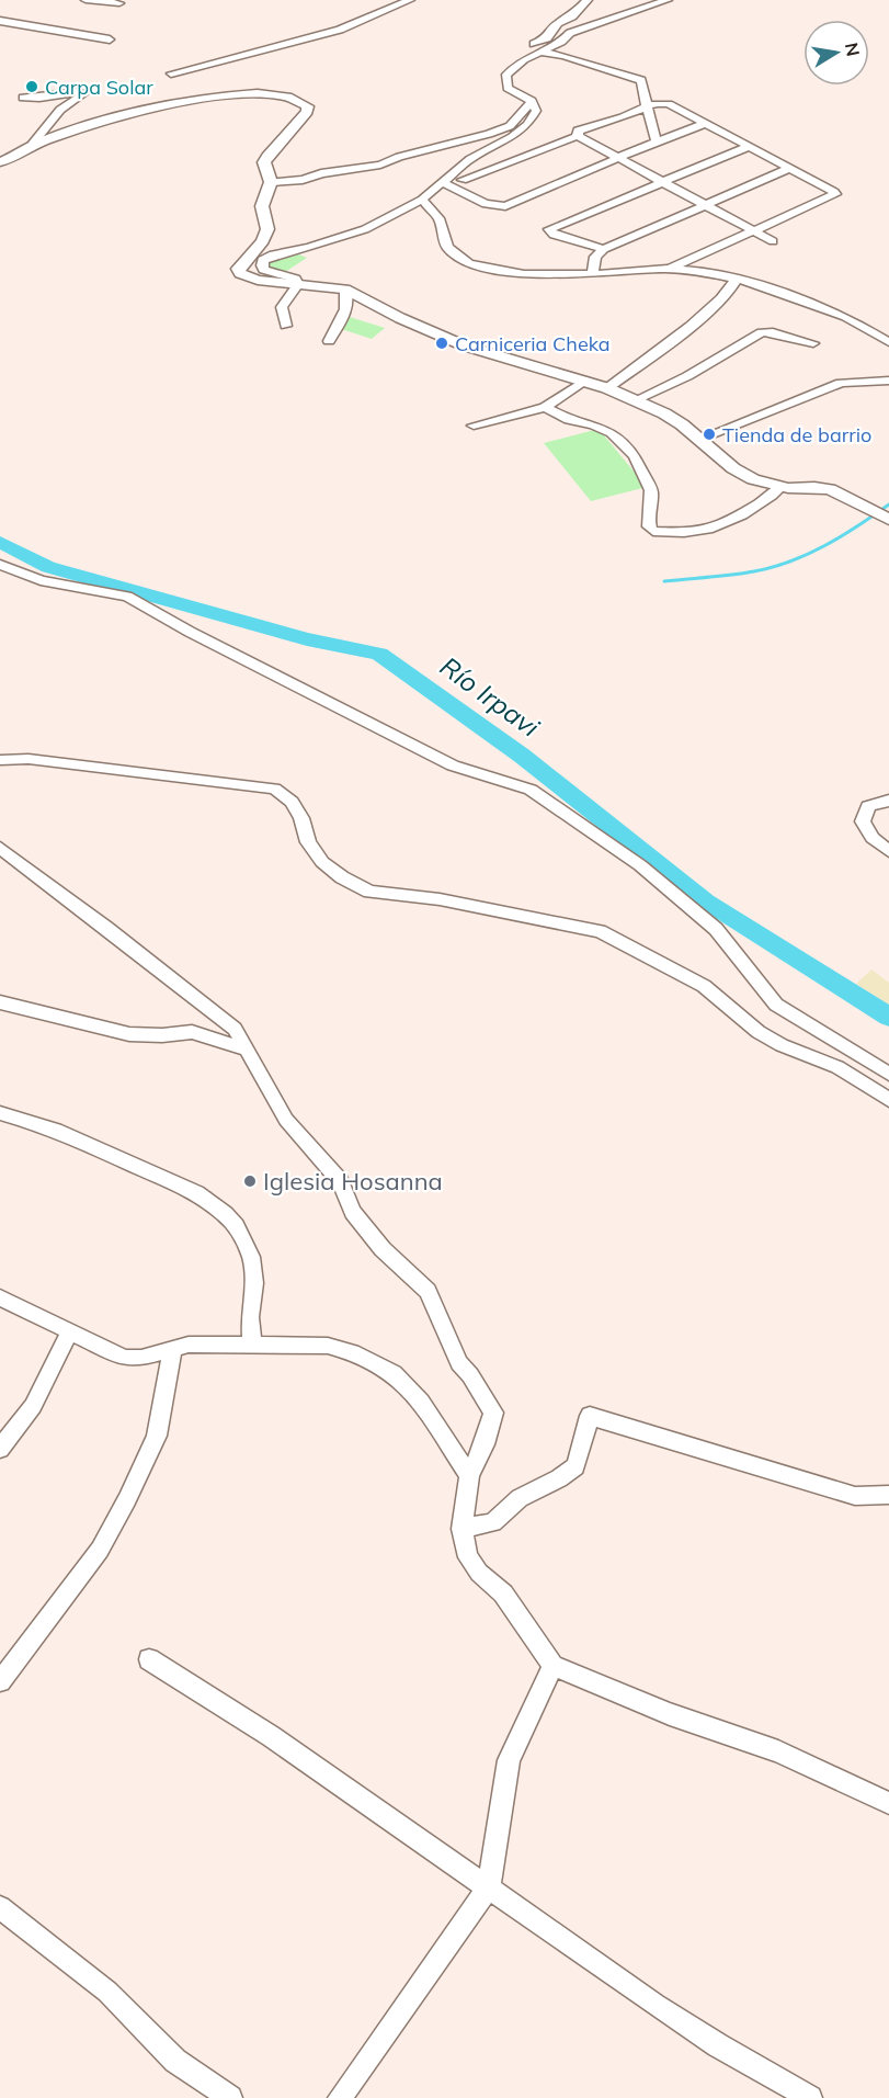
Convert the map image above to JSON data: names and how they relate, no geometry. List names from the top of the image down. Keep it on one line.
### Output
{"water":["Río Irpavi"],"places":["Carpa Solar","Carniceria Cheka","Tienda de barrio","Iglesia Hosanna"],"north":"right"}
